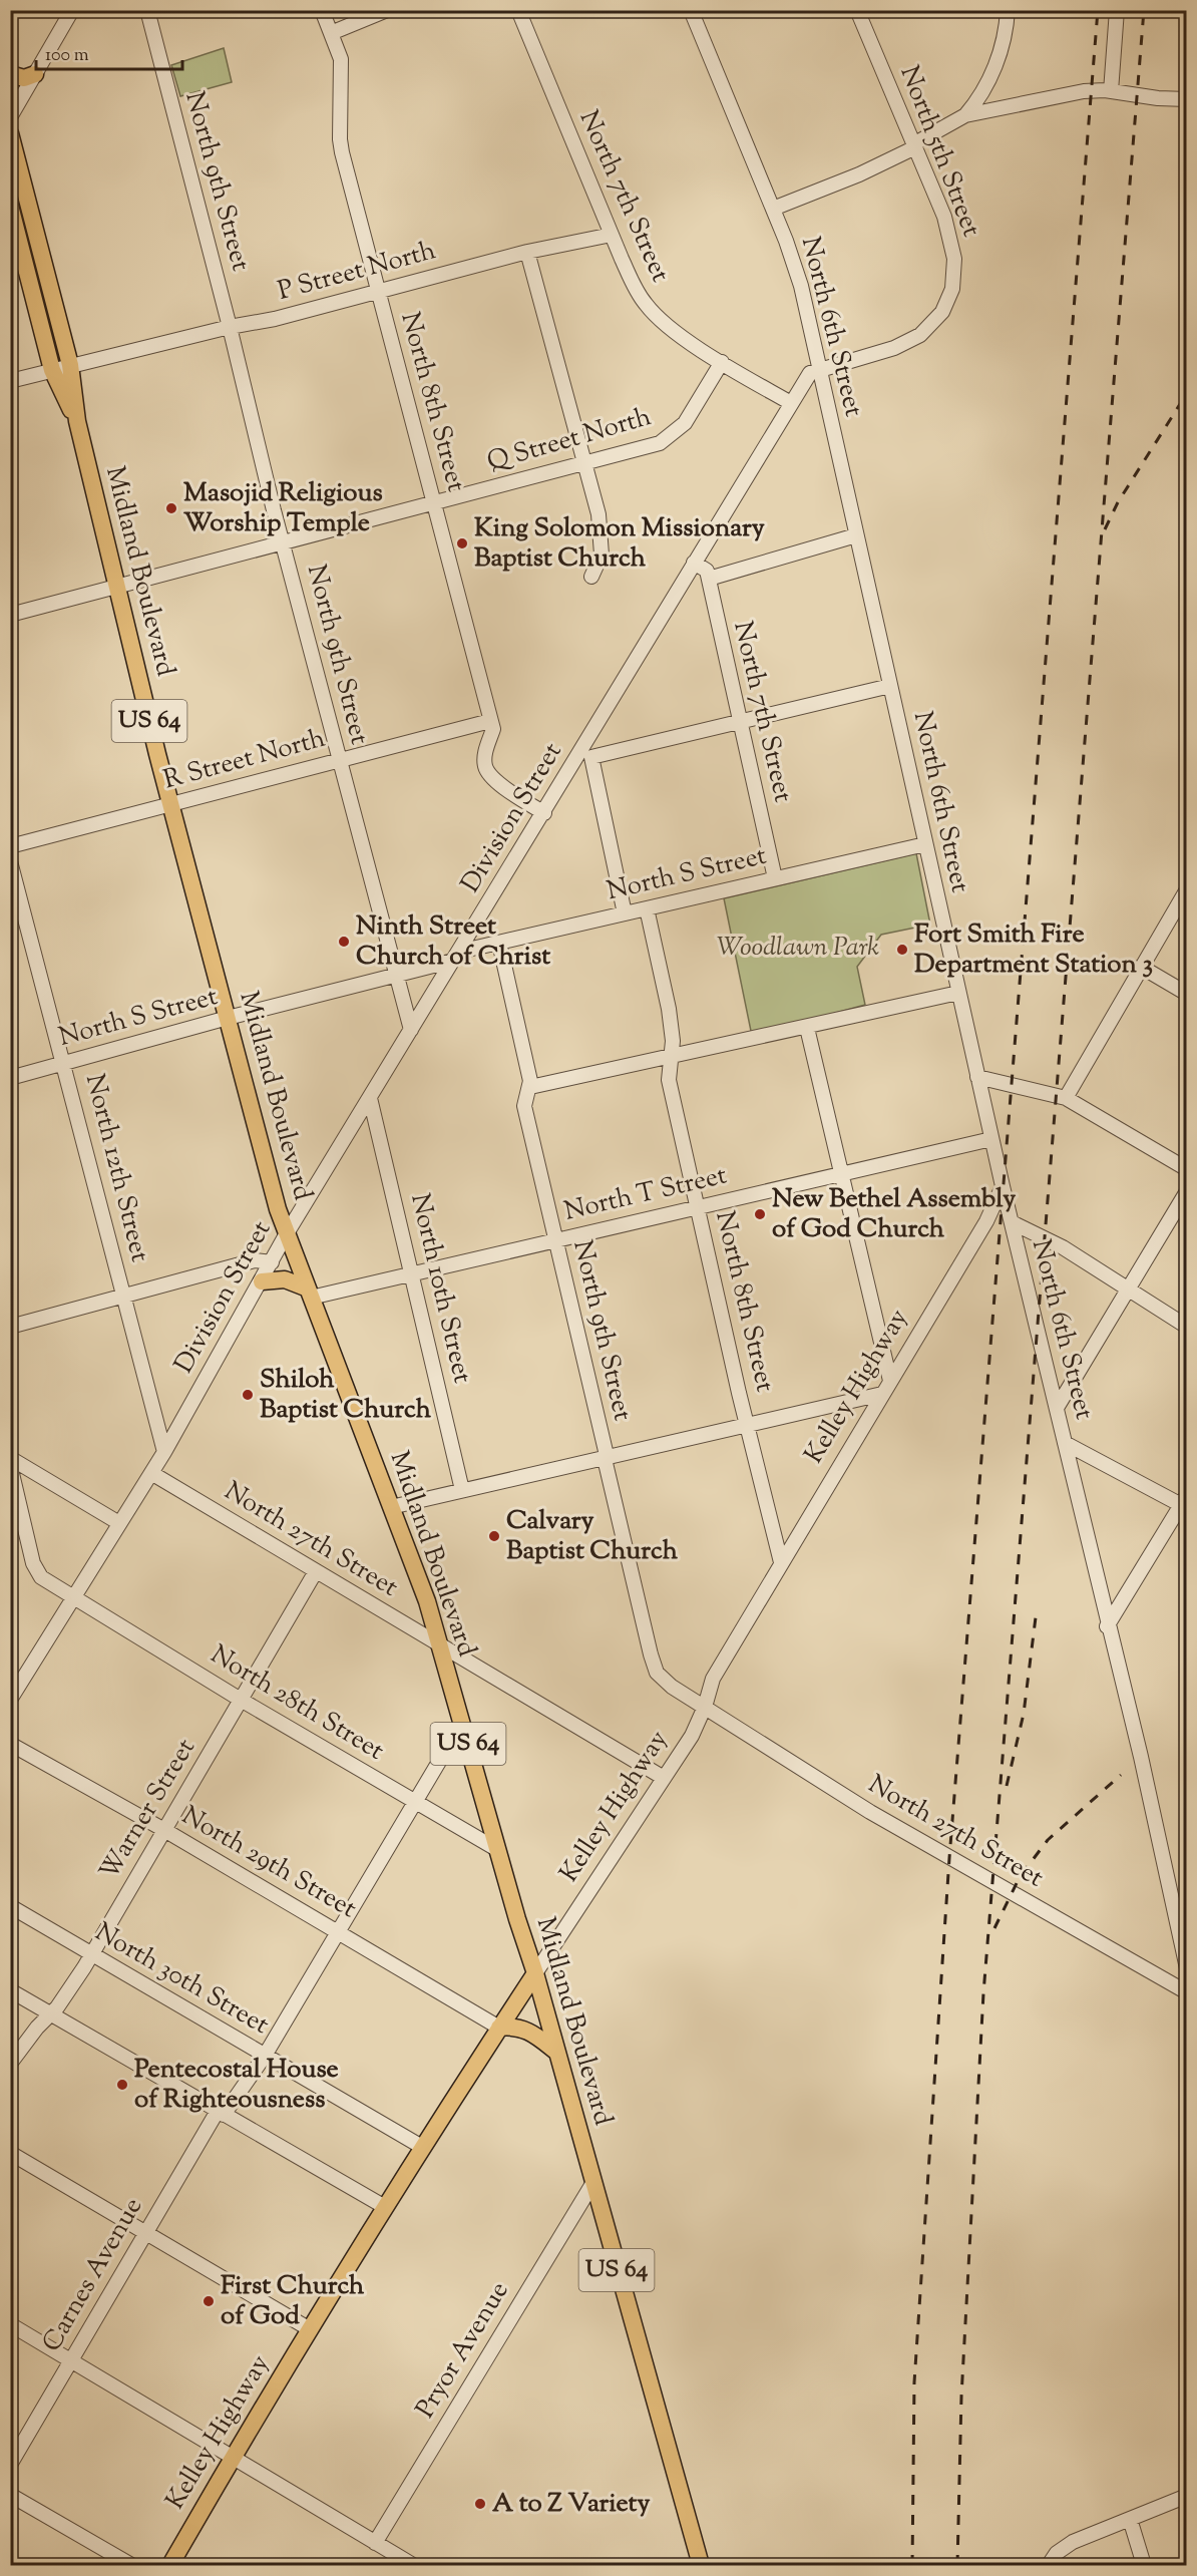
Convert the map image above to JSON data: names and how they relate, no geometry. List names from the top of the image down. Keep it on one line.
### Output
{"streets":{"main road":["Midland Boulevard","US 64","Kelley Highway"],"street":["North 5th Street","North 9th Street","North 7th Street","P Street North","North 6th Street","North 8th Street","Q Street North","R Street North","Division Street","North S Street","North 12th Street","North T Street","North 10th Street","North 27th Street","North 28th Street","Warner Street","North 29th Street","North 30th Street","Carnes Avenue","Pryor Avenue"]},"crossings":[["North 5th Street","North 6th Street"],["North 5th Street","Division Street"],["North 9th Street","P Street North"],["North 9th Street","Q Street North"],["North 9th Street","R Street North"],["North 9th Street","Division Street"],["North 9th Street","North S Street"],["North 9th Street","North T Street"],["North 9th Street","Kelley Highway"],["North 9th Street","North 27th Street"],["North 7th Street","P Street North"],["North 7th Street","Q Street North"],["North 7th Street","Division Street"],["North 7th Street","North S Street"],["P Street North","North 8th Street"],["P Street North","Midland Boulevard"],["North 6th Street","Division Street"],["North 6th Street","North S Street"],["North 6th Street","North T Street"],["North 6th Street","Kelley Highway"],["North 8th Street","Q Street North"],["North 8th Street","R Street North"],["North 8th Street","Division Street"],["North 8th Street","North S Street"],["North 8th Street","North T Street"],["North 8th Street","Kelley Highway"],["Q Street North","Midland Boulevard"],["Midland Boulevard","R Street North"],["Midland Boulevard","Division Street"],["Midland Boulevard","North S Street"],["Midland Boulevard","North T Street"],["Midland Boulevard","Kelley Highway"],["Midland Boulevard","North 27th Street"],["Midland Boulevard","North 28th Street"],["Midland Boulevard","Carnes Avenue"],["Midland Boulevard","Pryor Avenue"],["Division Street","North S Street"],["Division Street","North 12th Street"],["Division Street","North 10th Street"],["Division Street","North 27th Street"],["Division Street","North 28th Street"],["North S Street","North 12th Street"],["North T Street","North 10th Street"],["Kelley Highway","North 27th Street"],["Kelley Highway","North 29th Street"],["Kelley Highway","North 30th Street"],["North 27th Street","Warner Street"],["North 28th Street","Warner Street"],["North 28th Street","Carnes Avenue"],["Warner Street","North 29th Street"],["Warner Street","North 30th Street"],["North 29th Street","Carnes Avenue"],["North 30th Street","Carnes Avenue"]],"parks":["Woodlawn Park"],"places":["Masojid Religious Worship Temple","King Solomon Missionary Baptist Church","Ninth Street Church of Christ","Fort Smith Fire Department Station 3","New Bethel Assembly of God Church","Shiloh Baptist Church","Calvary Baptist Church","Pentecostal House of Righteousness","First Church of God","A to Z Variety"],"scale_bar":"100 m"}
